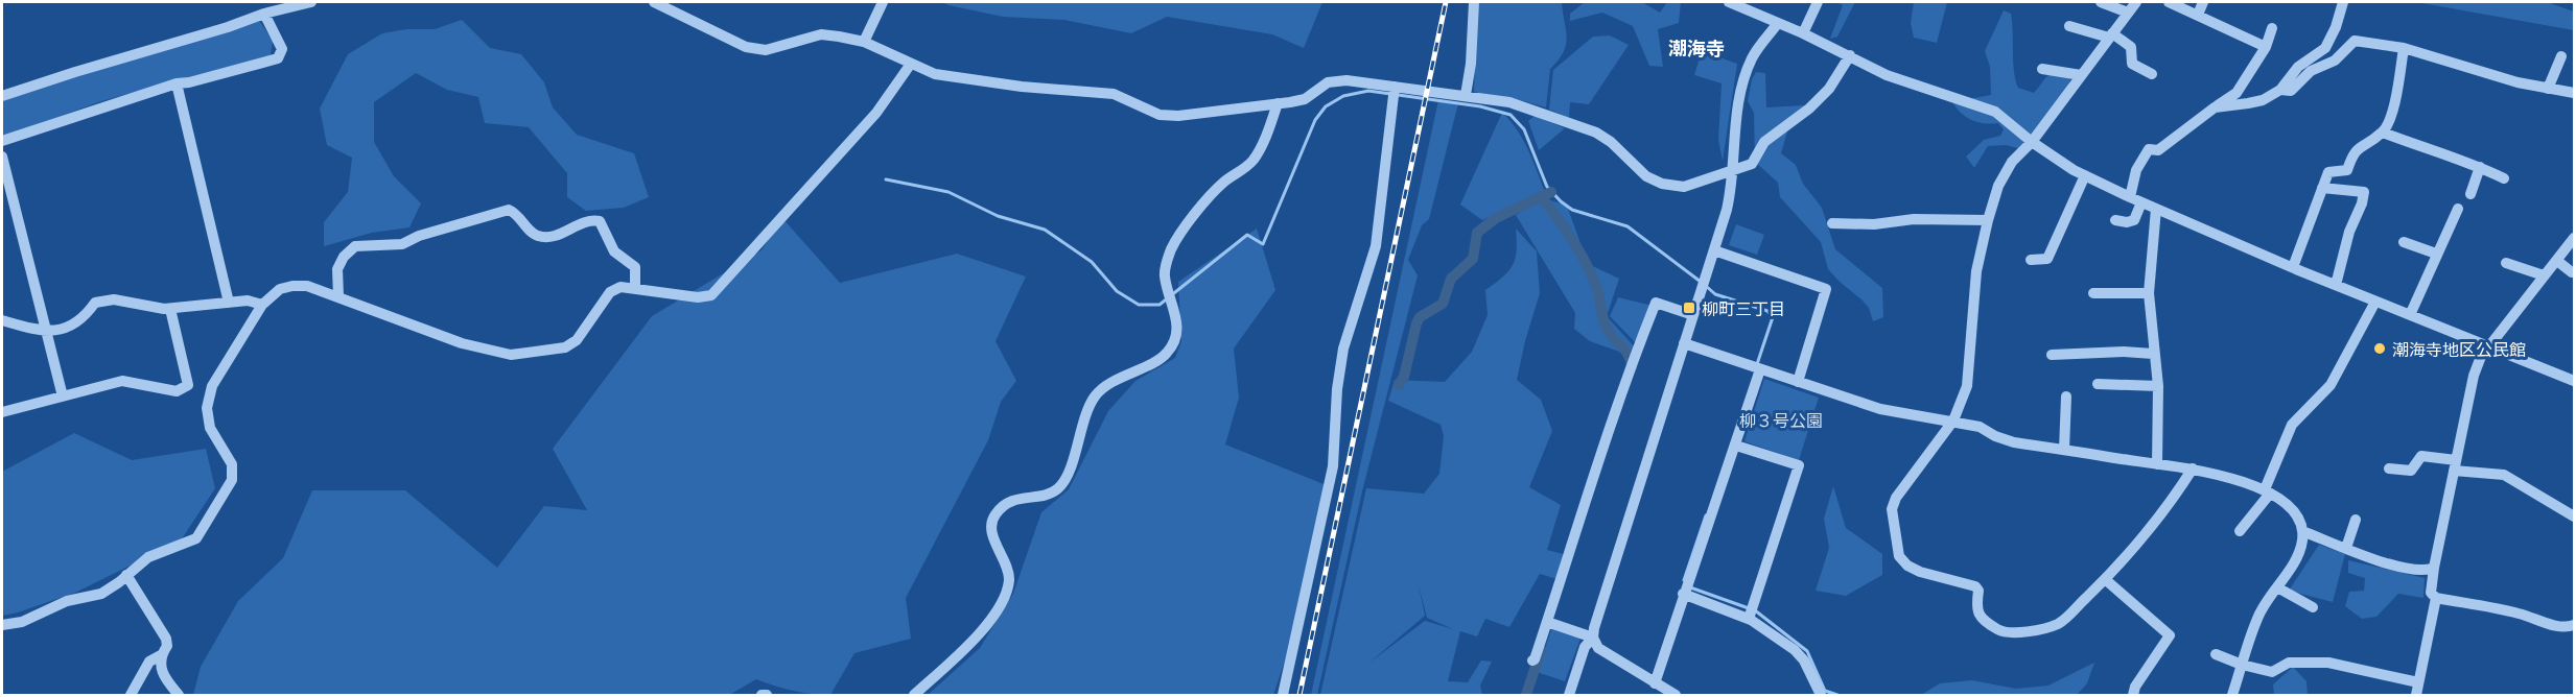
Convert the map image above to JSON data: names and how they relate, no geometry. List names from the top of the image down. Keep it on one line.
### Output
{"districts":["潮海寺"],"parks":["柳３号公園"],"places":{"transit":["柳町三丁目"],"other":["潮海寺地区公民館"]}}
